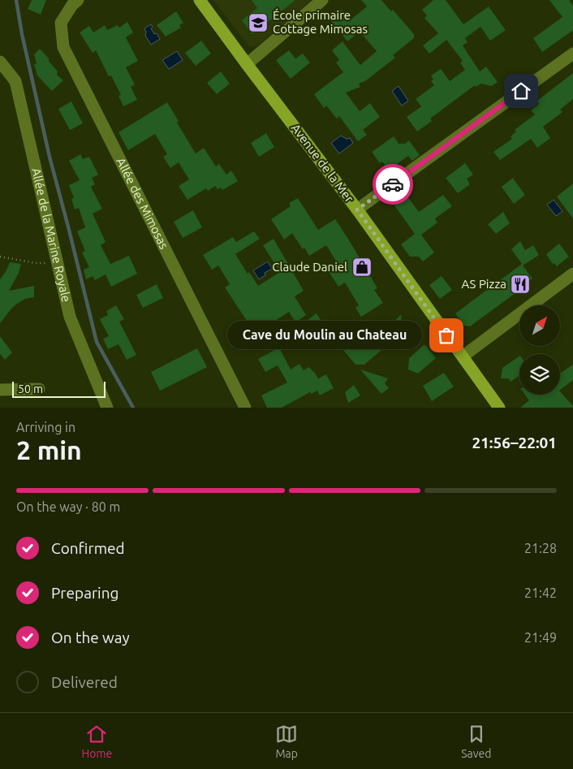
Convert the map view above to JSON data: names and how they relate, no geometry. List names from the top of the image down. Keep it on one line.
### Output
{"streets":{"main road":["Avenue de la Mer"],"street":["Allée des Mimosas","Allée de la Marine Royale"]},"places":{"school or university":["École primaire Cottage Mimosas"],"shop":["Claude Daniel"],"restaurant":["AS Pizza"],"other":["Cave du Moulin au Chateau"]},"scale_bar":"50 m","north":"top right","page":{"bubble":"Cave du Moulin au Chateau","scale":"50 m","heading":["2 min","Arriving in","21:56–22:01"],"bar":"On the way · 80 m","list":[["Confirmed","21:28"],["Preparing","21:42"],["On the way","21:49"],"Delivered"],"tabs":["Home","Map","Saved"]}}
